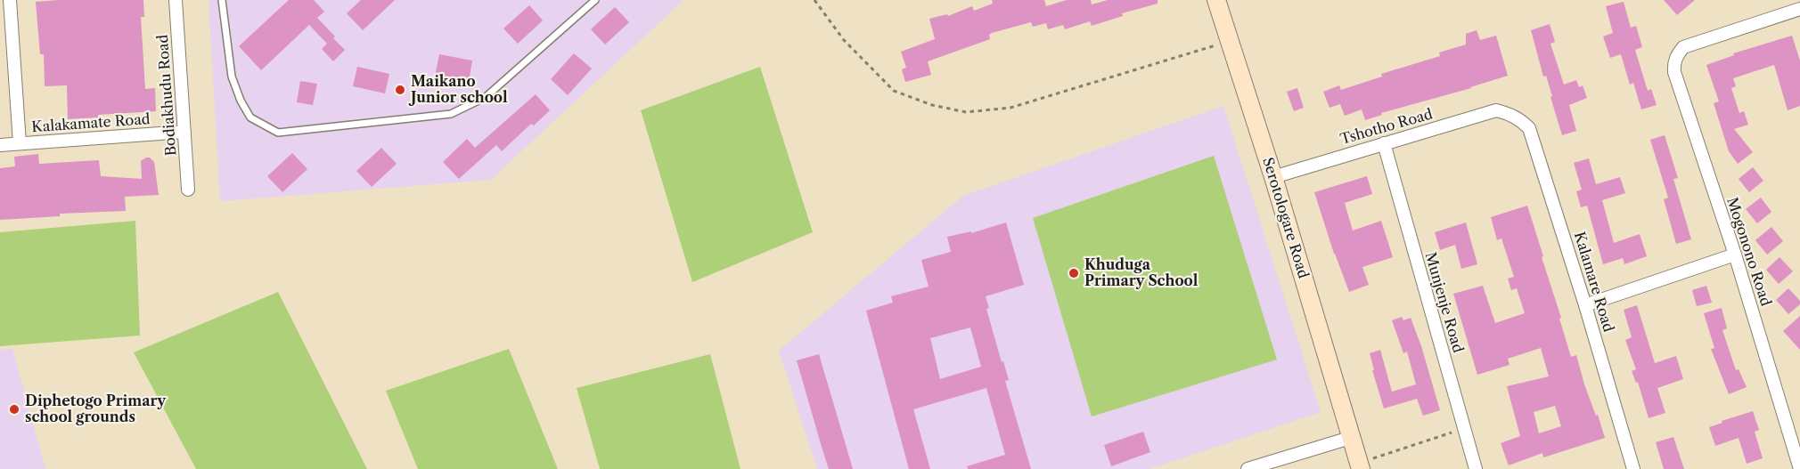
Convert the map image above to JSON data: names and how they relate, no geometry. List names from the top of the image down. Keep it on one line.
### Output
{"streets":{"street":["Bodiakhudu Road","Kalakamate Road","Tshotho Road","Serotologare Road","Mogonono Road","Kalamare Road","Munjenje Road"]},"crossings":[["Bodiakhudu Road","Kalakamate Road"],["Tshotho Road","Serotologare Road"],["Tshotho Road","Kalamare Road"],["Tshotho Road","Munjenje Road"]],"places":["Maikano Junior school","Khuduga Primary School","Diphetogo Primary school grounds"]}
